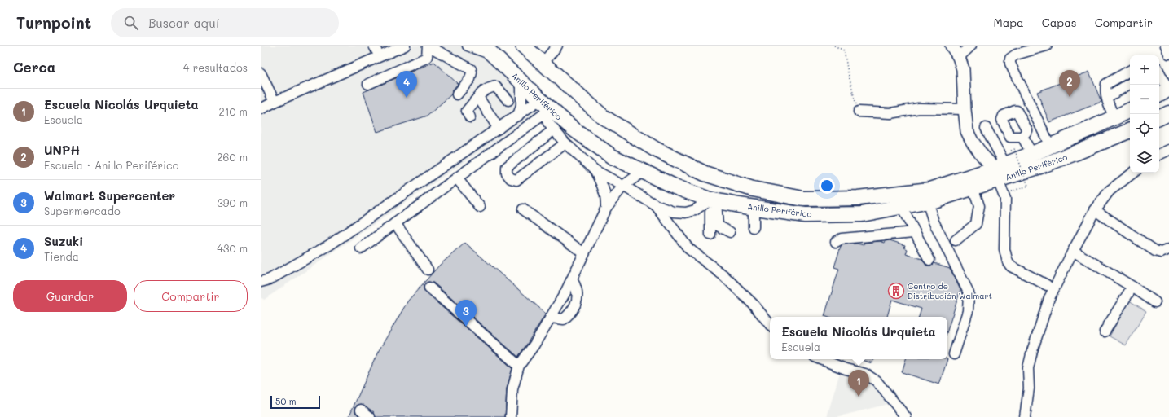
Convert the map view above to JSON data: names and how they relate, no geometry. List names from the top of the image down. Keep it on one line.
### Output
{"streets":{"highway":["Anillo Periférico"]},"places":{"building":["Centro de Distribución Walmart"]},"scale_bar":"50 m","page":{"header":"Turnpoint","search":"Buscar aquí","nav":["Mapa","Capas","Compartir"],"heading":["Cerca","4 resultados"],"map_buttons":["+","−"],"pins":["2","4","3","1"],"list":[{"mark":"1","name":"Escuela Nicolás Urquieta","note":"Escuela","value":"210 m"},{"mark":"2","name":"UNPH","note":"Escuela · Anillo Periférico","value":"260 m"},{"mark":"3","name":"Walmart Supercenter","note":"Supermercado","value":"390 m"},{"mark":"4","name":"Suzuki","note":"Tienda","value":"430 m"}],"buttons":["Guardar","Compartir"],"popup":["Escuela Nicolás Urquieta","Escuela"],"scale":"50 m"}}
